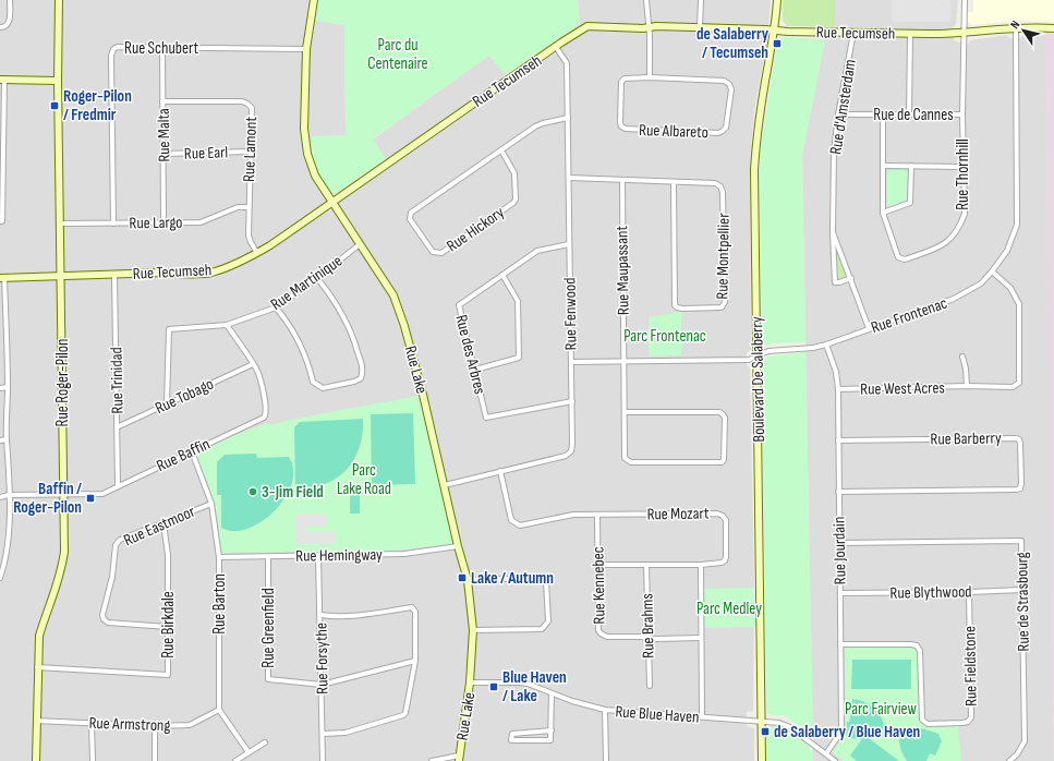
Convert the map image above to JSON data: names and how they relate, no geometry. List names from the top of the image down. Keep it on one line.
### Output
{"streets":{"street":["Rue Tecumseh","Rue Schubert","Rue d'Amsterdam","Rue de Cannes","Rue Albareto","Rue Malta","Rue Lamont","Rue Earl","Rue Thornhill","Rue Largo","Rue Hickory","Rue Montpellier","Rue Maupassant","Rue Martinique","Rue Fenwood","Rue Frontenac","Rue des Arbres","Rue Lake","Boulevard De Salaberry","Rue Trinidad","Rue Roger-Pilon","Rue West Acres","Rue Tobago","Rue Barberry","Rue Baffin","Rue Mozart","Rue Eastmoor","Rue Jourdain","Rue Hemingway","Rue Kennebec","Rue Blythwood","Rue de Strasbourg","Rue Barton","Rue Birkdale","Rue Brahms","Rue Greenfield","Rue Forsythe","Rue Fieldstone","Rue Blue Haven","Rue Armstrong"]},"crossings":[["Rue Tecumseh","Rue d'Amsterdam"],["Rue Tecumseh","Rue Lamont"],["Rue Tecumseh","Rue Thornhill"],["Rue Tecumseh","Rue Fenwood"],["Rue Tecumseh","Rue Frontenac"],["Rue Tecumseh","Rue Lake"],["Rue Tecumseh","Boulevard De Salaberry"],["Rue Tecumseh","Rue Trinidad"],["Rue Tecumseh","Rue Roger-Pilon"],["Rue Schubert","Rue Malta"],["Rue Schubert","Rue Largo"],["Rue Schubert","Rue Lake"],["Rue d'Amsterdam","Rue de Cannes"],["Rue d'Amsterdam","Rue Frontenac"],["Rue de Cannes","Rue Thornhill"],["Rue Malta","Rue Lamont"],["Rue Malta","Rue Earl"],["Rue Malta","Rue Largo"],["Rue Lamont","Rue Earl"],["Rue Lamont","Rue Largo"],["Rue Largo","Rue Roger-Pilon"],["Rue Hickory","Rue Fenwood"],["Rue Montpellier","Rue Maupassant"],["Rue Montpellier","Rue Fenwood"],["Rue Maupassant","Rue Frontenac"],["Rue Martinique","Rue Lake"],["Rue Martinique","Rue Tobago"],["Rue Martinique","Rue Baffin"],["Rue Fenwood","Rue Frontenac"],["Rue Fenwood","Rue des Arbres"],["Rue Fenwood","Rue Lake"],["Rue Fenwood","Rue Mozart"],["Rue Frontenac","Boulevard De Salaberry"],["Rue Frontenac","Rue West Acres"],["Rue Frontenac","Rue Jourdain"],["Rue Lake","Rue Hemingway"],["Rue Lake","Rue Blue Haven"],["Boulevard De Salaberry","Rue Blue Haven"],["Rue Trinidad","Rue Tobago"],["Rue Trinidad","Rue Baffin"],["Rue Roger-Pilon","Rue Baffin"],["Rue Roger-Pilon","Rue Birkdale"],["Rue Roger-Pilon","Rue Armstrong"],["Rue West Acres","Rue Jourdain"],["Rue Tobago","Rue Baffin"],["Rue Barberry","Rue Jourdain"],["Rue Baffin","Rue Barton"],["Rue Mozart","Rue Kennebec"],["Rue Mozart","Rue Brahms"],["Rue Eastmoor","Rue Barton"],["Rue Eastmoor","Rue Birkdale"],["Rue Jourdain","Rue Blythwood"],["Rue Jourdain","Rue de Strasbourg"],["Rue Jourdain","Rue Fieldstone"],["Rue Jourdain","Rue Blue Haven"],["Rue Hemingway","Rue Barton"],["Rue Hemingway","Rue Greenfield"],["Rue Hemingway","Rue Forsythe"],["Rue Kennebec","Rue Brahms"],["Rue Blythwood","Rue de Strasbourg"],["Rue Blythwood","Rue Fieldstone"],["Rue Barton","Rue Armstrong"],["Rue Greenfield","Rue Forsythe"]],"parks":["Parc du Centenaire","Parc Frontenac","Parc Lake Road","Parc Medley","Parc Fairview"],"places":{"transit":["de Salaberry / Tecumseh","Roger-Pilon / Fredmir","Baffin / Roger-Pilon","Lake / Autumn","Blue Haven / Lake","de Salaberry / Blue Haven"],"other":["3-Jim Field"]},"north":"top left"}
